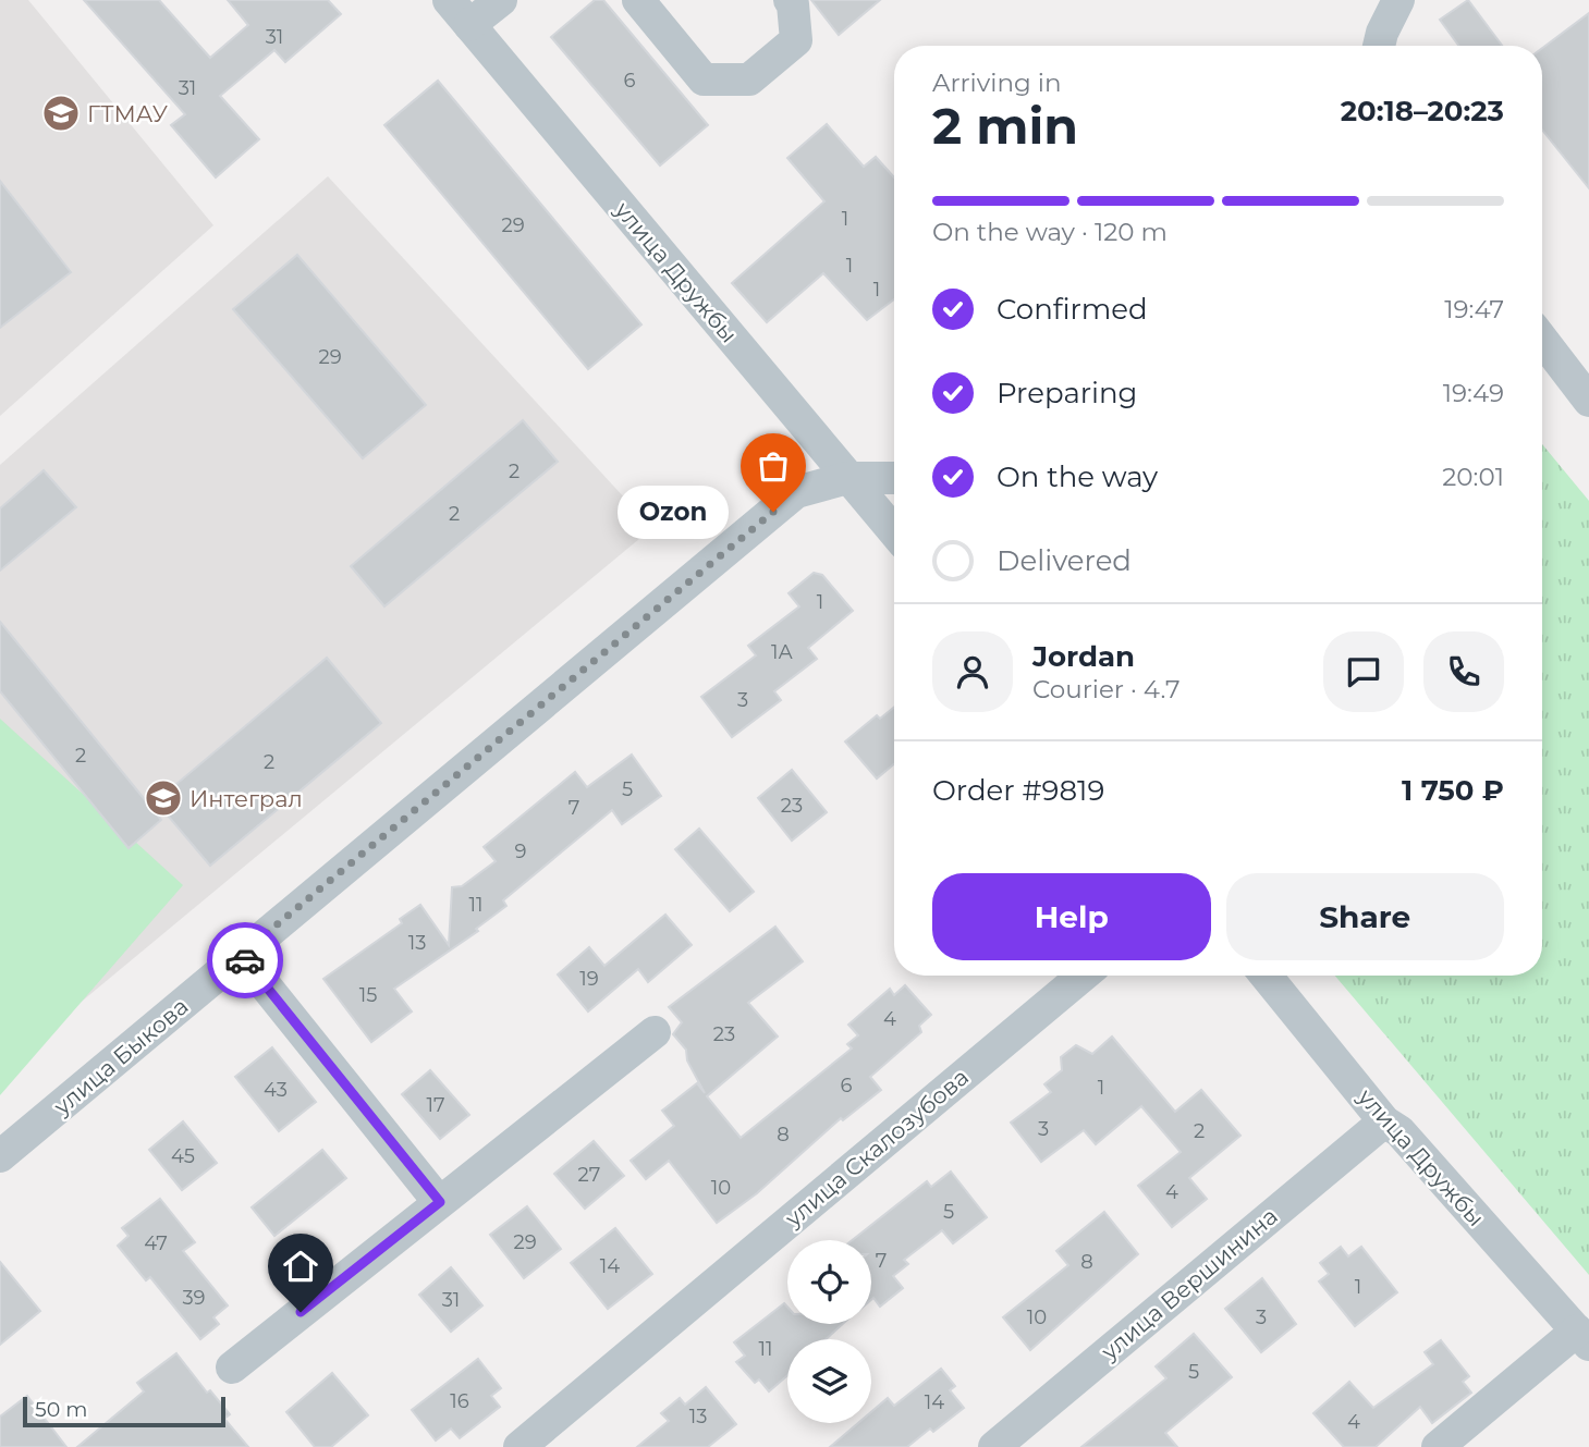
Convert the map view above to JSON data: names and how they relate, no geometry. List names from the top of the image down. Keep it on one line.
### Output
{"streets":{"street":["улица Дружбы","улица Быкова","улица Скалозубова","улица Вершинина"]},"crossings":[["улица Дружбы","улица Быкова"],["улица Дружбы","улица Вершинина"]],"places":{"school or university":["ГТМАУ","Интеграл"],"other":["Ozon"]},"house_numbers":["31","6","31","1","29","1","1","29","2","2","1","1А","3","2","2","5","23","7","9","11","13","19","15","4","23","6","1","43","17","3","2","8","45","27","10","4","5","29","47","7","8","14","1","39","31","10","3","11","5","16","14","13","4"],"scale_bar":"50 m","page":{"heading":["2 min","Arriving in","20:18–20:23"],"panel":["Jordan","Courier · 4.7","Order #9819","1 750 ₽"],"bar":"On the way · 120 m","list":[["Confirmed","19:47"],["Preparing","19:49"],["On the way","20:01"],"Delivered"],"bubble":"Ozon","buttons":["Help","Share"],"scale":"50 m"}}
